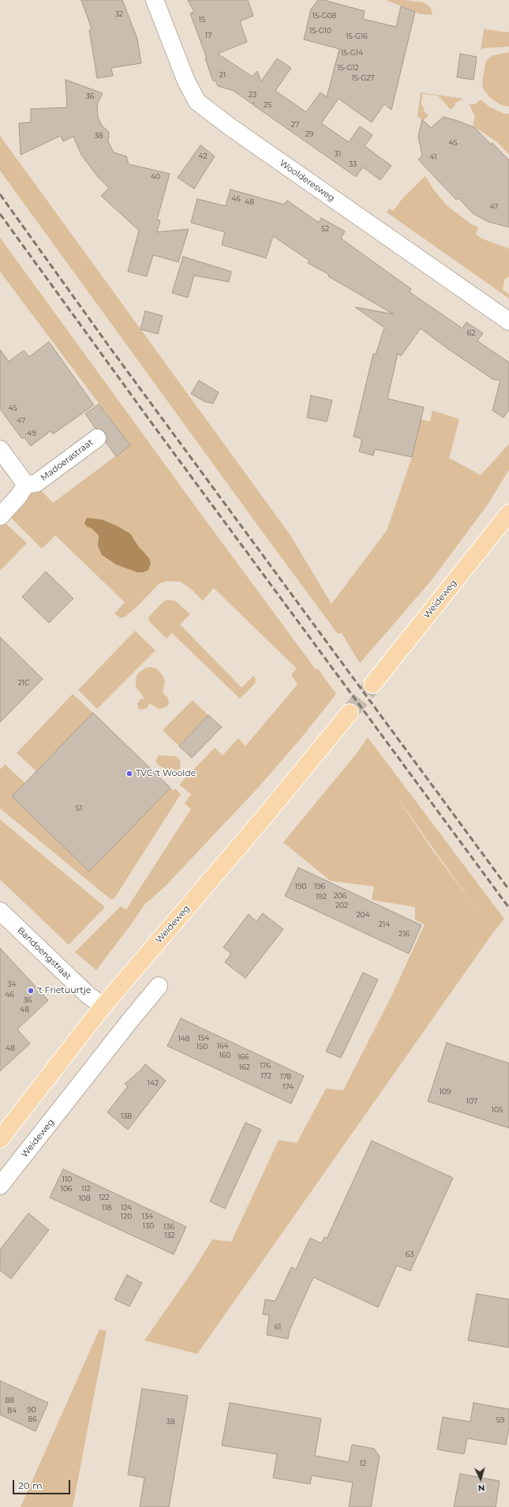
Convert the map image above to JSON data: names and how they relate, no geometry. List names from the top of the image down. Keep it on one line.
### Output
{"streets":{"main road":["Weideweg"],"street":["Woolderesweg","Madoerastraat","Bandoengstraat"]},"crossings":[["Weideweg","Bandoengstraat"]],"places":["TVC 't Woolde","'t Frietuurtje"],"house_numbers":["32","15-G08","15","15-G10","17","15-G16","15-G14","15-G12","21","15-G27","23","36","25","27","29","38","45","31","42","41","33","40","46","48","47","52","62","45","47","49","21C","51","190","196","206","192","202","204","214","216","34","46","36","48","154","148","164","150","48","160","166","176","162","172","178","142","174","109","107","105","138","110","106","112","122","108","118","124","120","134","130","136","132","63","61","88","90","84","86","59","38","12"],"scale_bar":"20 m","north":"bottom"}
